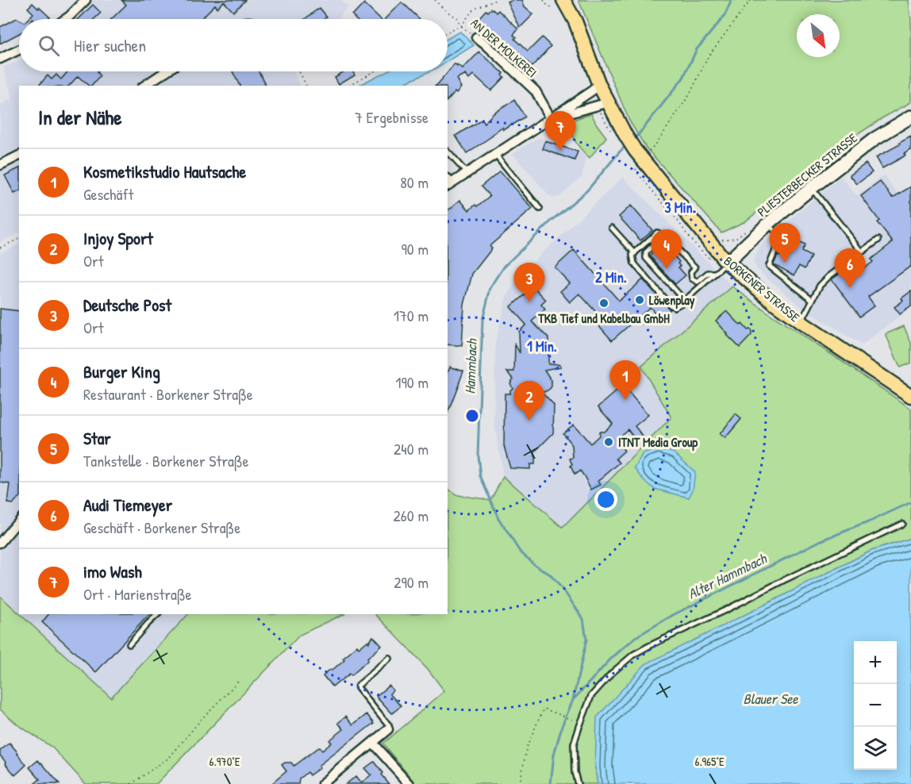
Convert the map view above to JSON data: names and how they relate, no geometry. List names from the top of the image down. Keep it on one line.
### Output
{"streets":{"main road":["PLIESTERBECKER STRASSE","BORKENER STRASSE"],"street":["AN DER MOLKEREI"]},"crossings":[["PLIESTERBECKER STRASSE","BORKENER STRASSE"]],"water":["Hammbach","Alter Hammbach","Blauer See"],"places":["Löwenplay","TKB Tief und Kabelbau GmbH","ITNT Media Group"],"north":"bottom right","page":{"search":"Hier suchen","heading":["In der Nähe","7 Ergebnisse"],"pins":["7","5","4","6","3","1","2"],"list":[{"mark":"1","name":"Kosmetikstudio Hautsache","note":"Geschäft","value":"80 m"},{"mark":"2","name":"Injoy Sport","note":"Ort","value":"90 m"},{"mark":"3","name":"Deutsche Post","note":"Ort","value":"170 m"},{"mark":"4","name":"Burger King","note":"Restaurant · Borkener Straße","value":"190 m"},{"mark":"5","name":"Star","note":"Tankstelle · Borkener Straße","value":"240 m"},{"mark":"6","name":"Audi Tiemeyer","note":"Geschäft · Borkener Straße","value":"260 m"},{"mark":"7","name":"imo Wash","note":"Ort · Marienstraße","value":"290 m"}],"map_buttons":["+","−"]},"coordinates":["6.970°E","6.965°E"],"rings":["3 Min.","2 Min.","1 Min."]}
